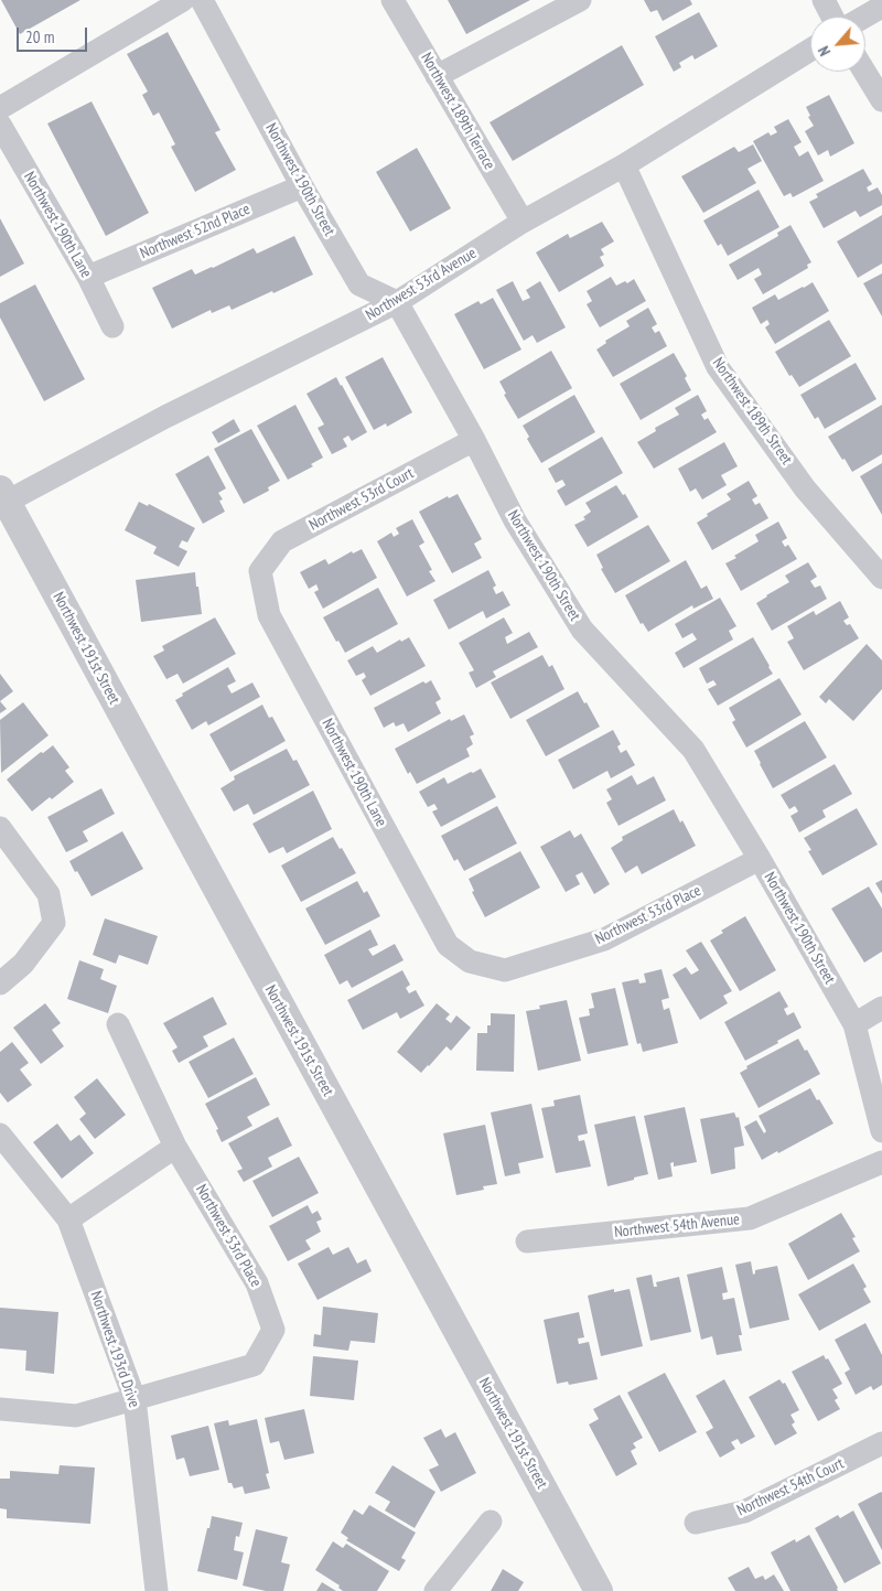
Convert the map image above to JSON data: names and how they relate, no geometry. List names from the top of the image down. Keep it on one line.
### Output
{"streets":{"street":["Northwest 189th Terrace","Northwest 190th Street","Northwest 190th Lane","Northwest 52nd Place","Northwest 53rd Avenue","Northwest 189th Street","Northwest 53rd Court","Northwest 191st Street","Northwest 53rd Place","Northwest 54th Avenue","Northwest 193rd Drive","Northwest 54th Court"]},"crossings":[["Northwest 189th Terrace","Northwest 53rd Avenue"],["Northwest 190th Street","Northwest 52nd Place"],["Northwest 190th Street","Northwest 53rd Avenue"],["Northwest 190th Street","Northwest 53rd Court"],["Northwest 190th Street","Northwest 53rd Place"],["Northwest 190th Lane","Northwest 52nd Place"],["Northwest 190th Lane","Northwest 53rd Court"],["Northwest 190th Lane","Northwest 53rd Place"],["Northwest 53rd Avenue","Northwest 189th Street"],["Northwest 53rd Avenue","Northwest 191st Street"],["Northwest 53rd Place","Northwest 193rd Drive"]],"scale_bar":"20 m","north":"bottom left"}
